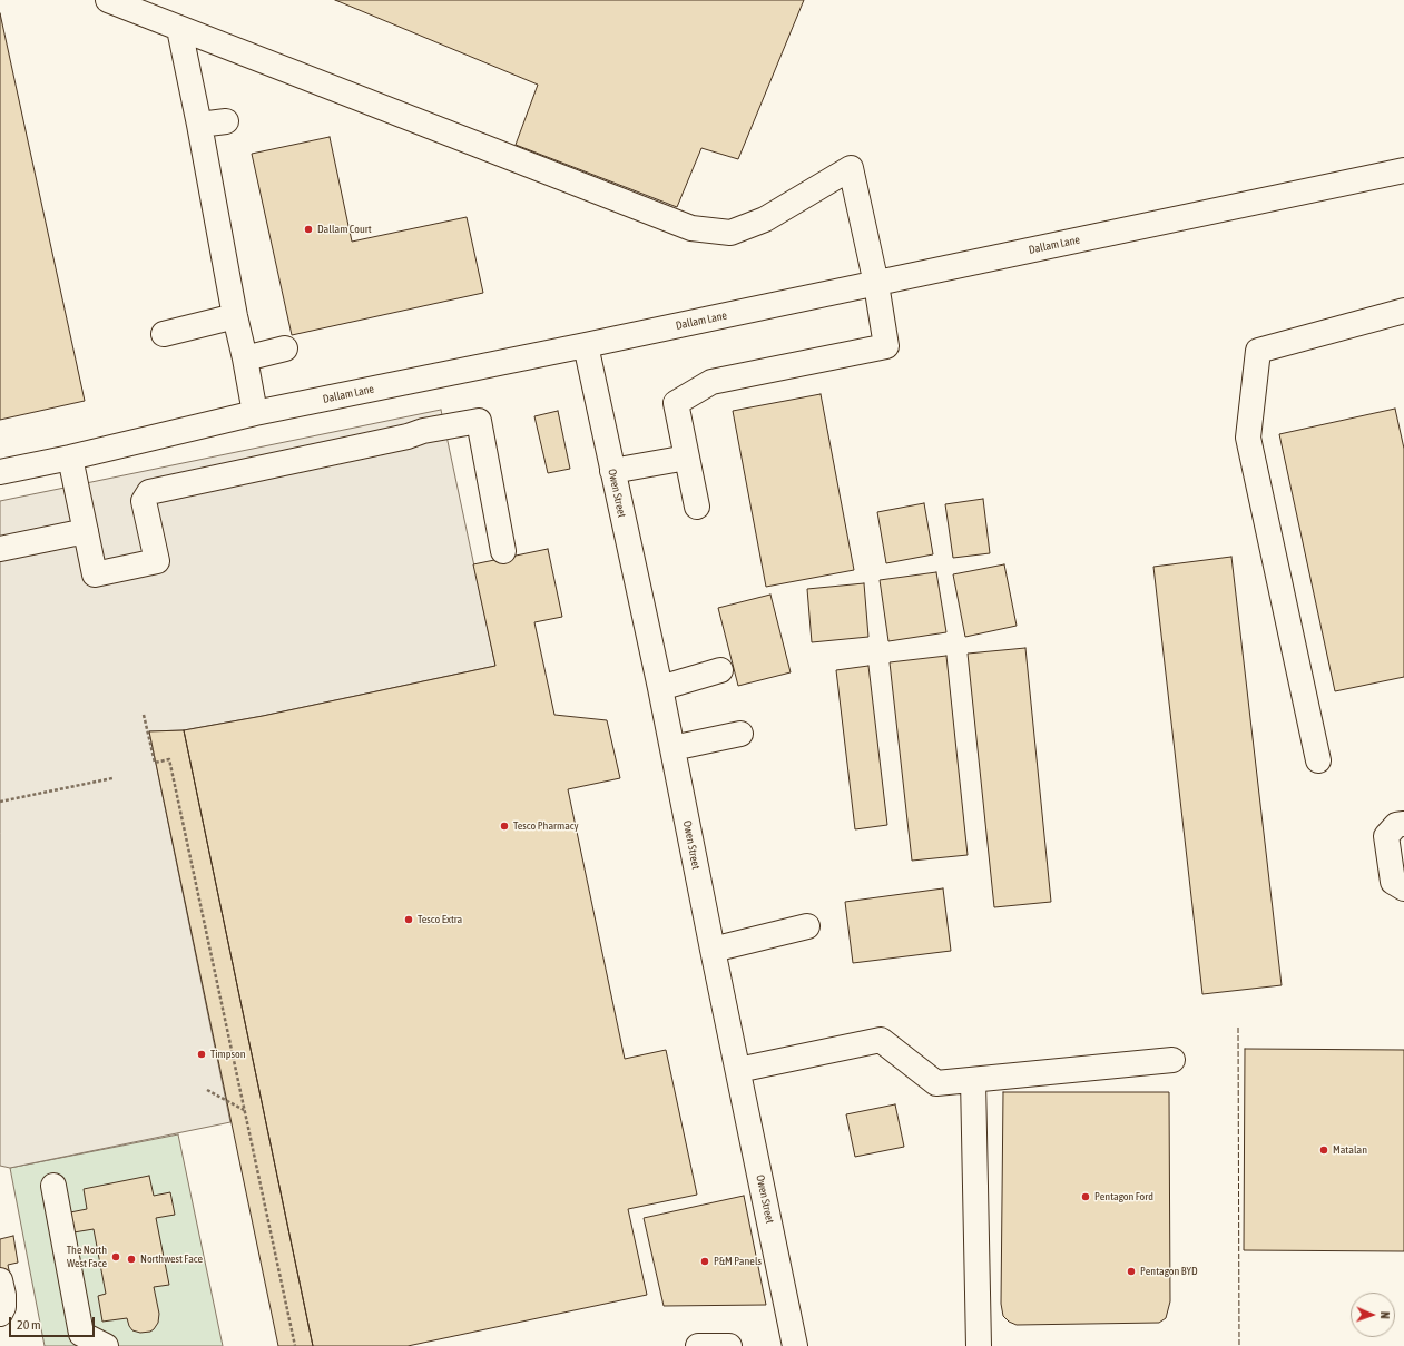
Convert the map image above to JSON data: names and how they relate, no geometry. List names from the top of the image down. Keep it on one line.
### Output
{"streets":{"street":["Dallam Lane","Owen Street"]},"crossings":[["Dallam Lane","Owen Street"]],"places":["Dallam Court","Tesco Pharmacy","Tesco Extra","Timpson","Matalan","Pentagon Ford","The North West Face","Northwest Face","P&M Panels","Pentagon BYD"],"scale_bar":"20 m","north":"right"}
